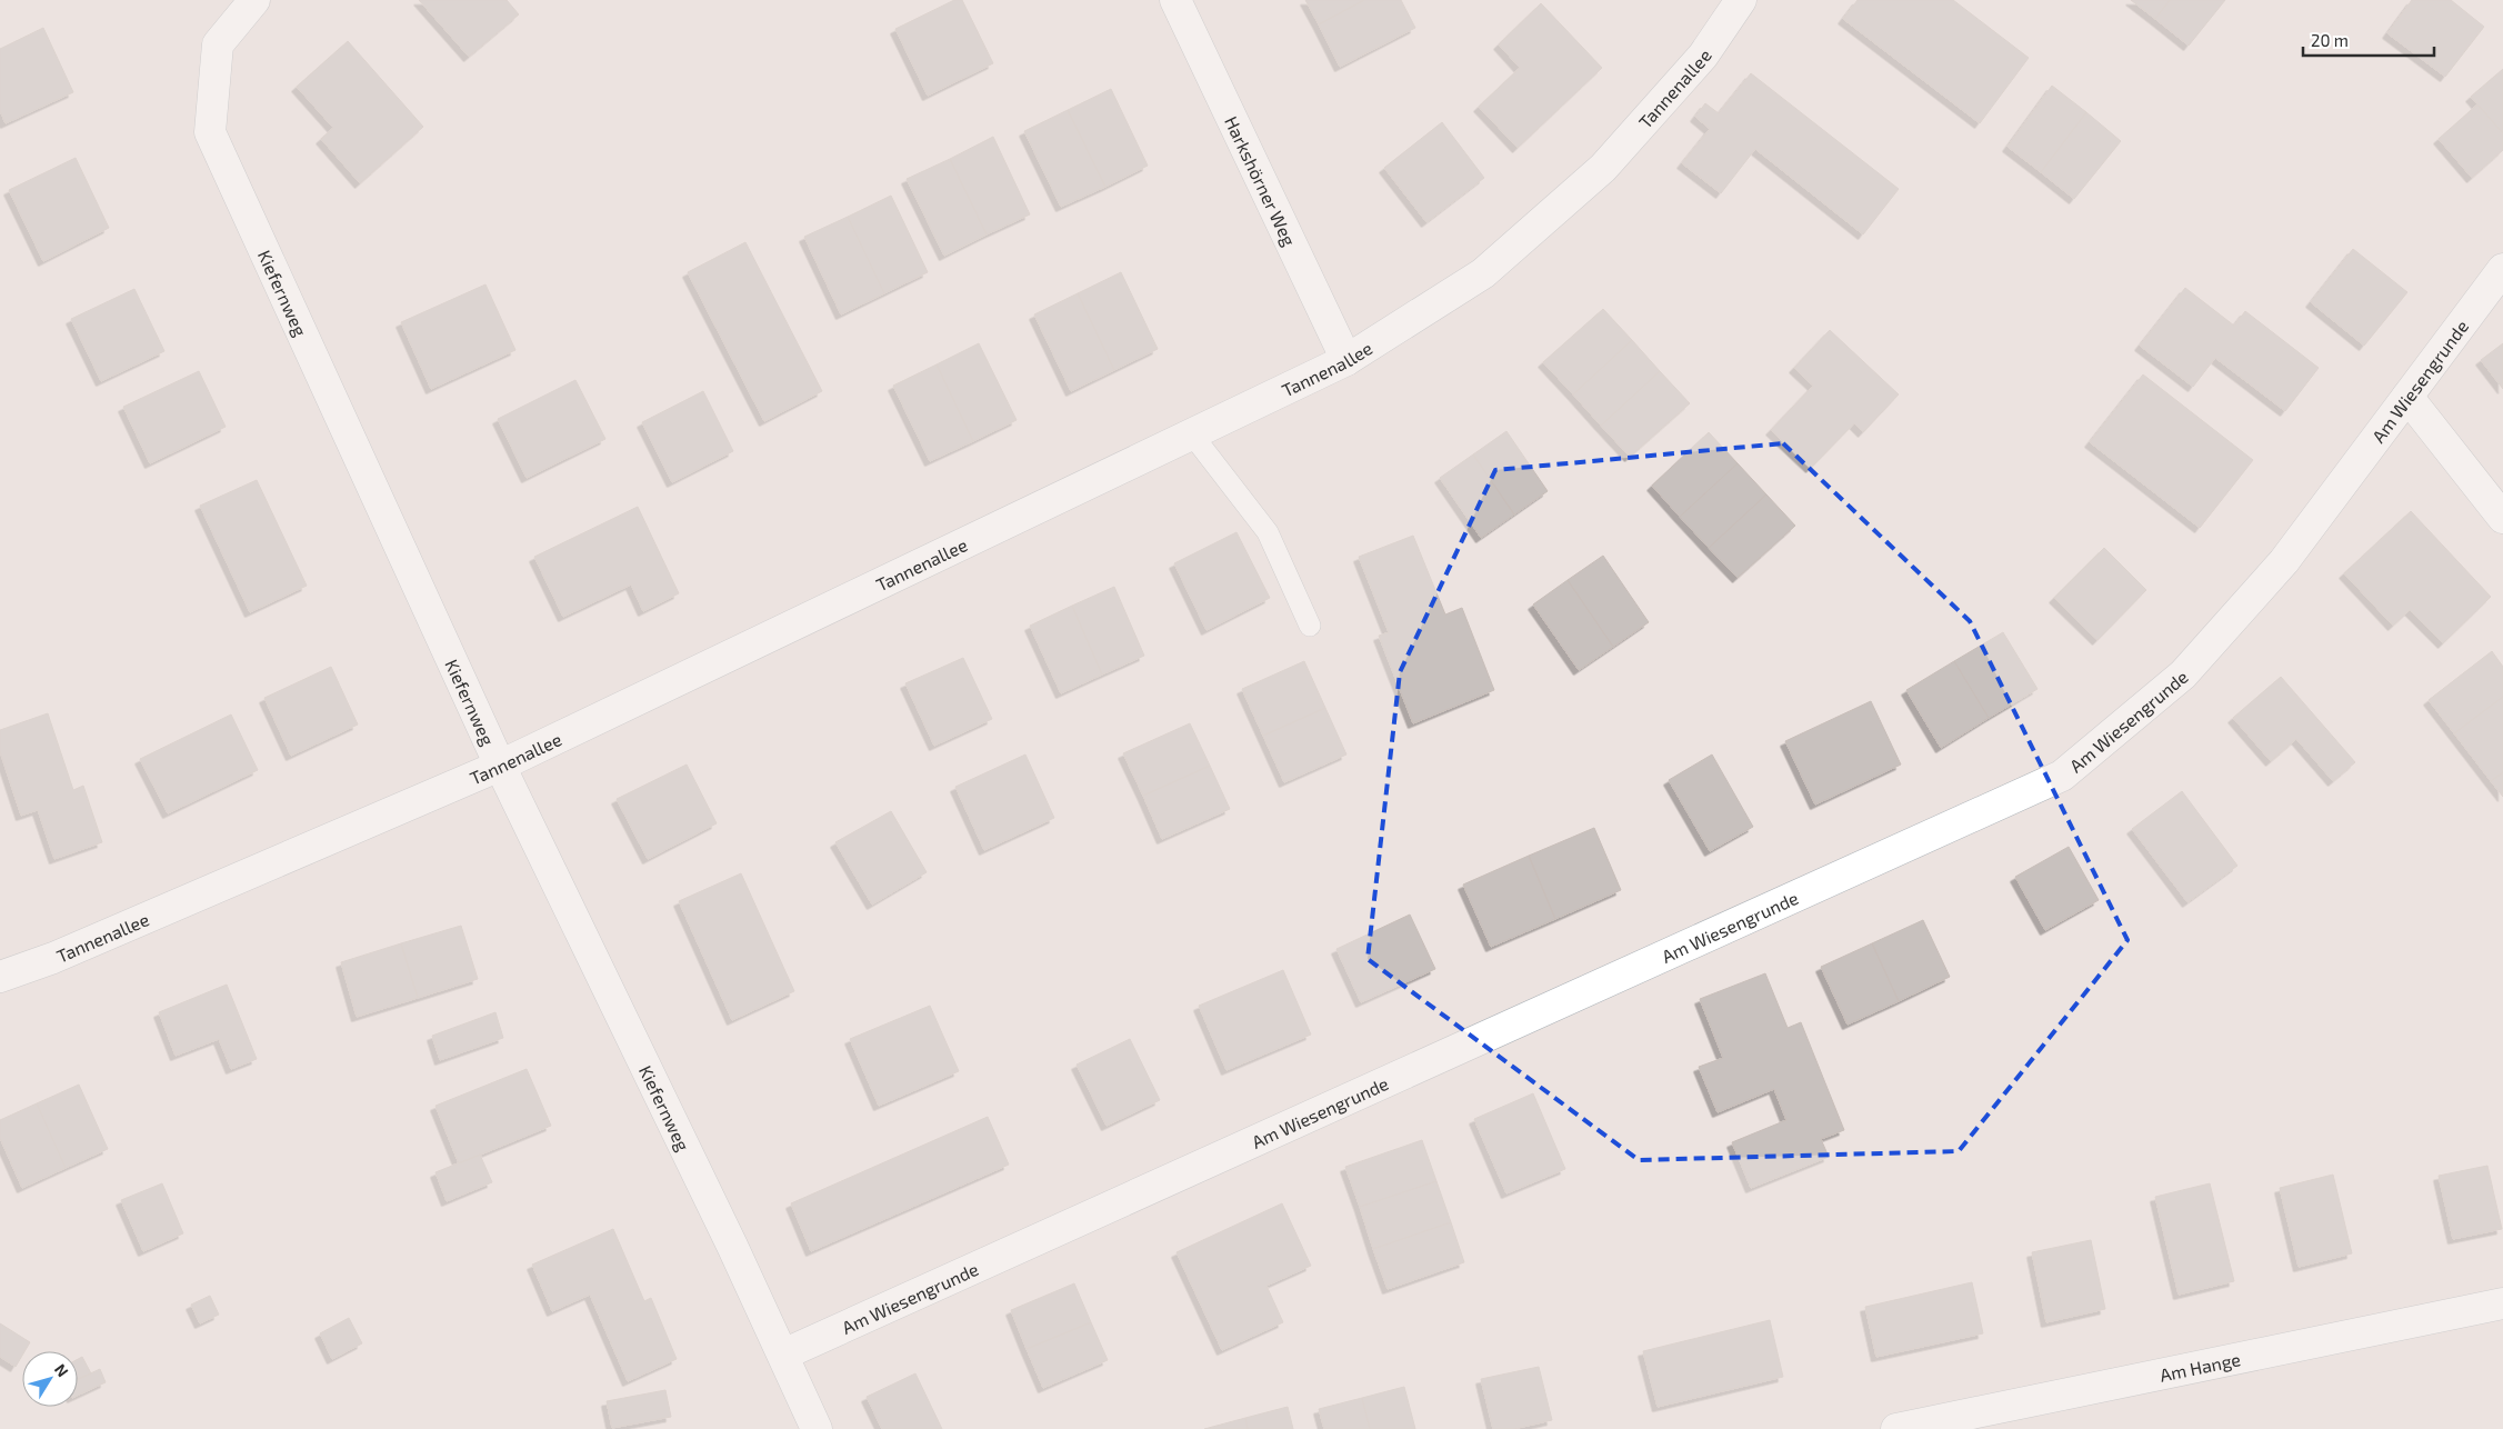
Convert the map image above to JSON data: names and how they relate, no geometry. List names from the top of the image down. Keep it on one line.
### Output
{"streets":{"street":["Tannenallee","Harkshörner Weg","Kiefernweg","Am Wiesengrunde","Am Hange"]},"crossings":[["Tannenallee","Harkshörner Weg"],["Tannenallee","Kiefernweg"],["Kiefernweg","Am Wiesengrunde"]],"scale_bar":"20 m","north":"top right"}
